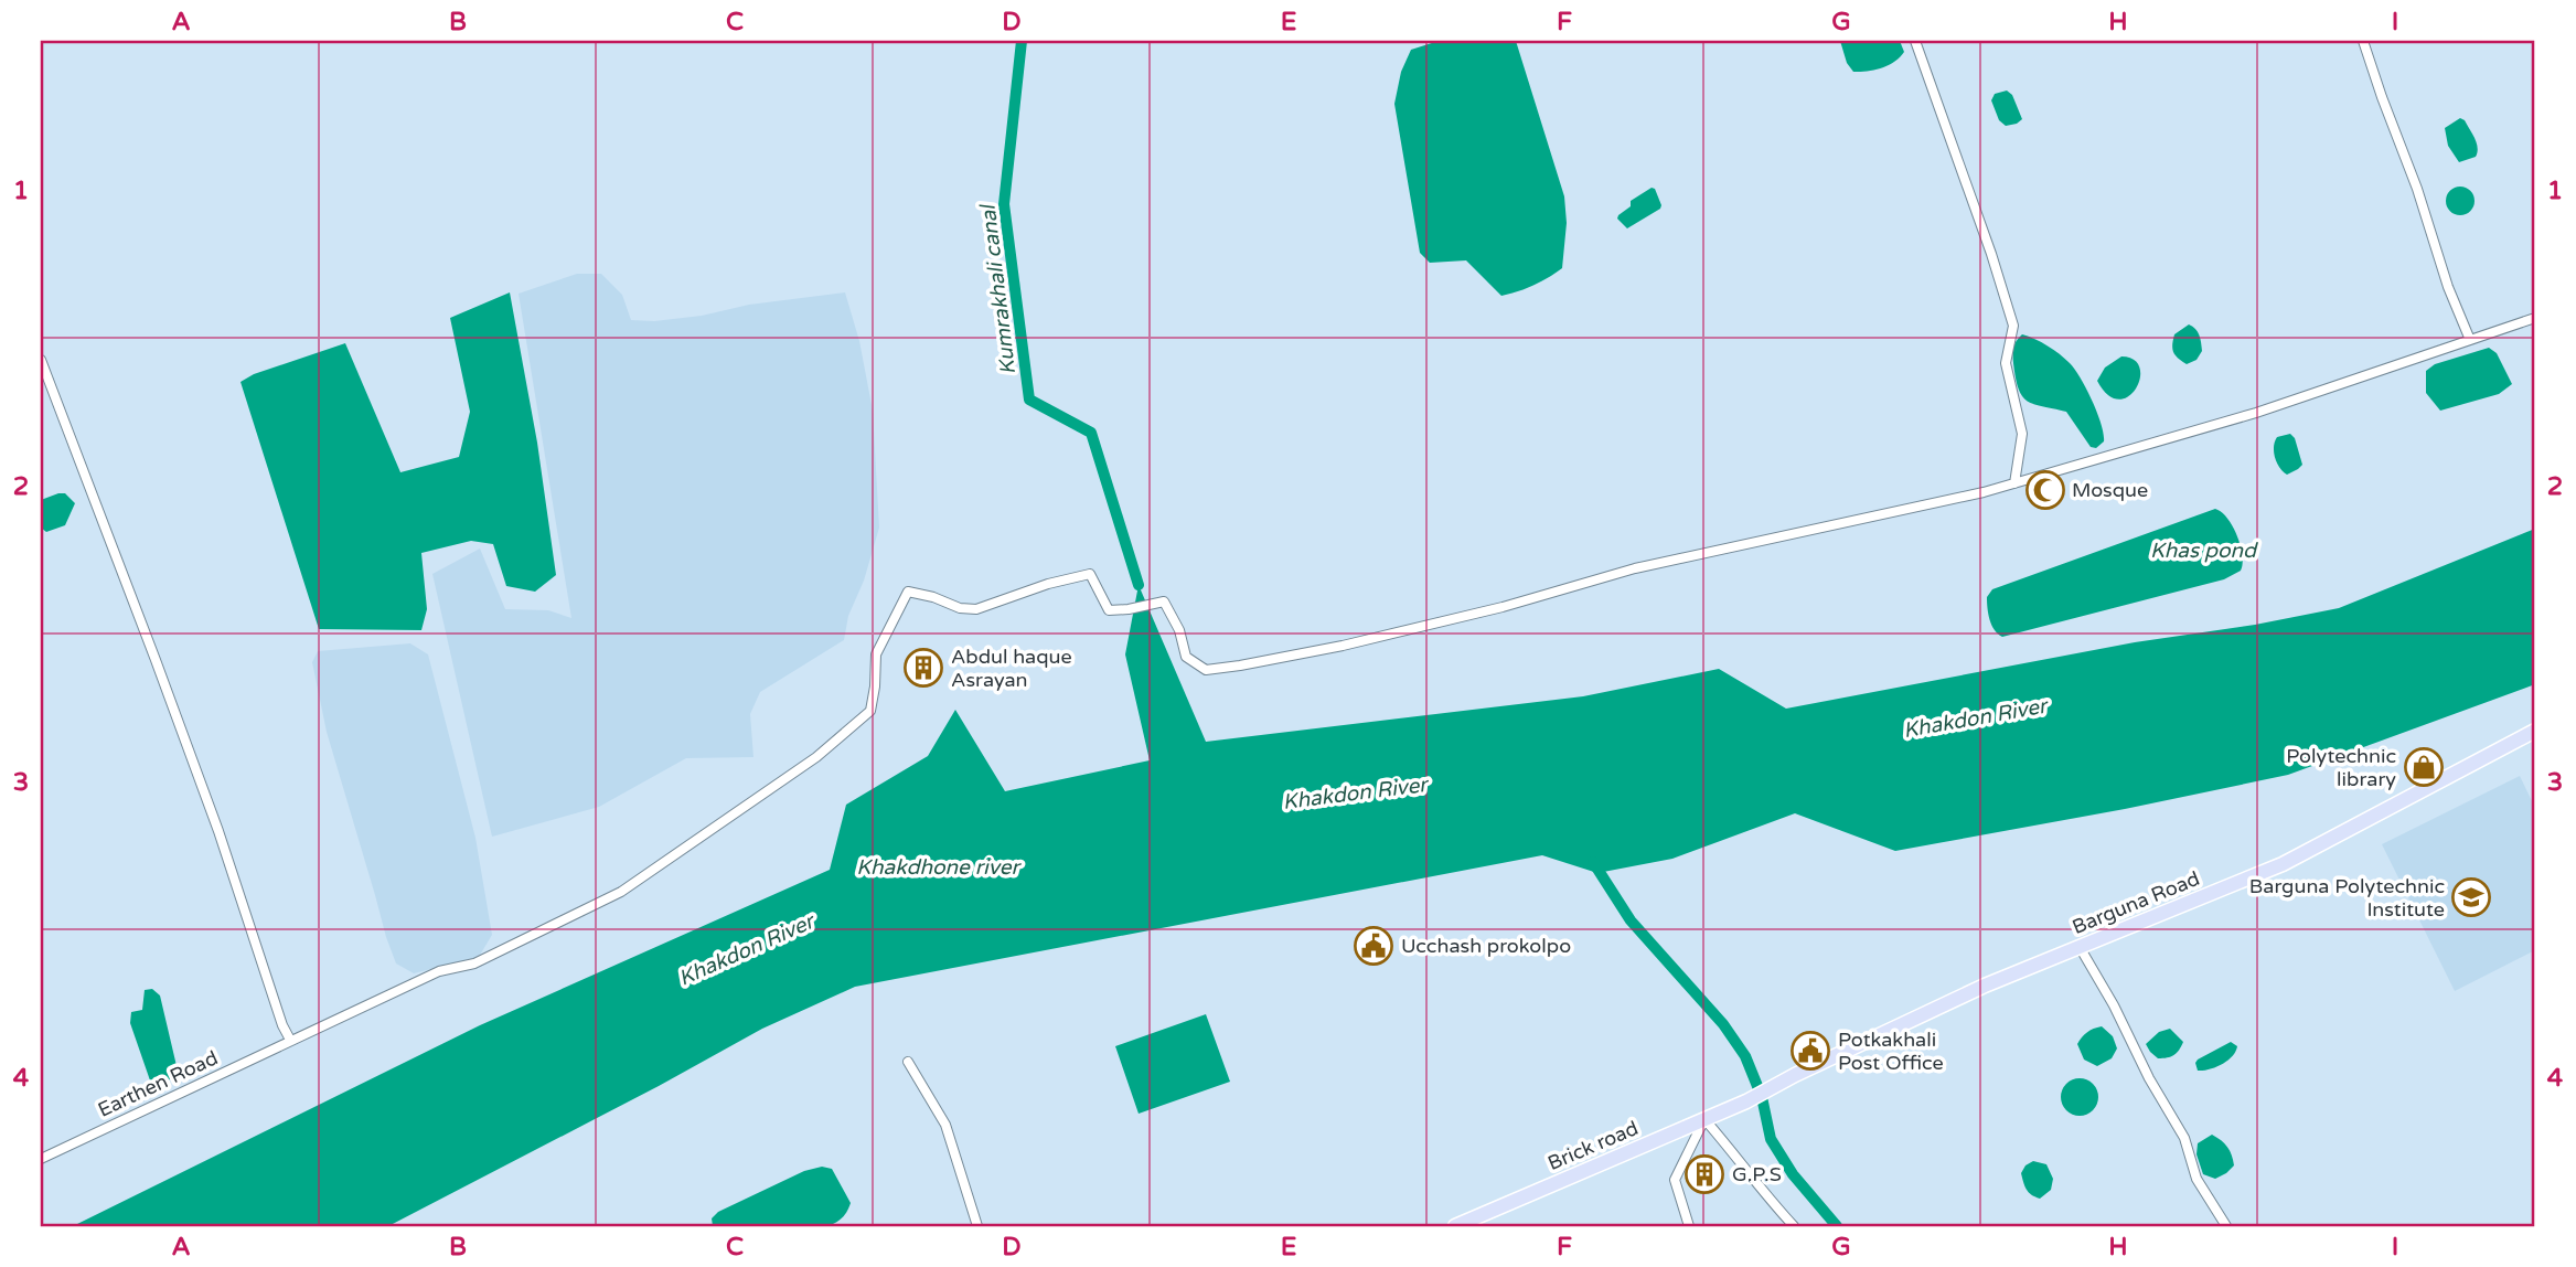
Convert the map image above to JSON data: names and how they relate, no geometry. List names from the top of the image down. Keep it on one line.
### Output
{"streets":{"main road":["Barguna Road","Brick road"],"street":["Earthen Road"]},"crossings":[["Barguna Road","Brick road"]],"water":["Kumrakhali canal","Khas pond","Khakdon River","Khakdhone river"],"places":{"mosque":["Mosque"],"building":["Abdul haque Asrayan","G.P.S"],"shop":["Polytechnic library"],"school or university":["Barguna Polytechnic Institute"],"public building":["Ucchash prokolpo","Potkakhali Post Office"]},"grid":{"columns":["A","B","C","D","E","F","G","H","I"],"rows":["1","2","3","4"]}}
